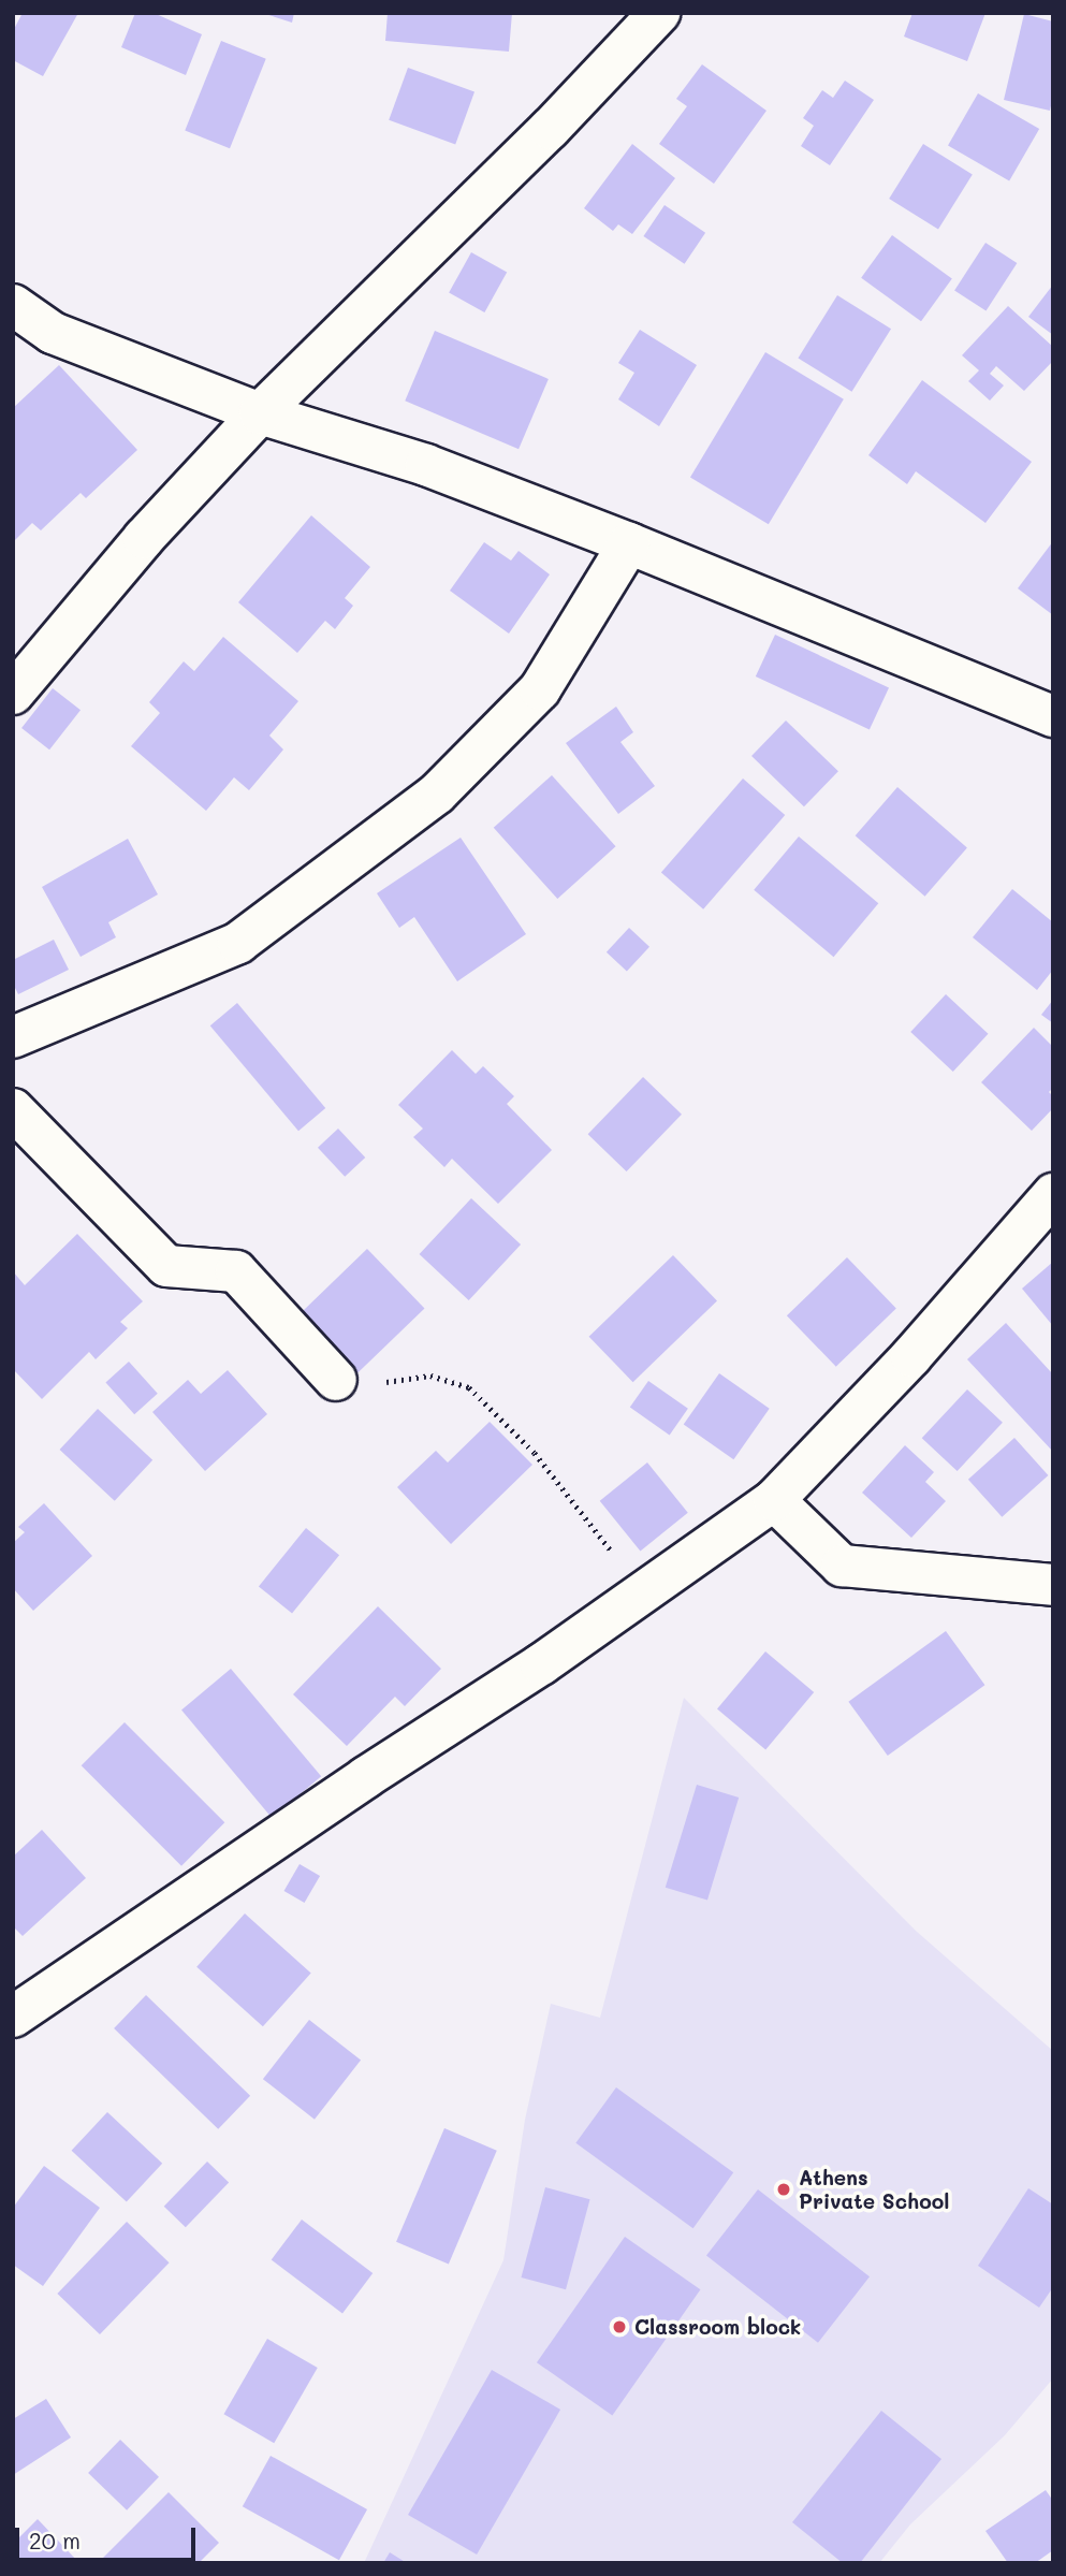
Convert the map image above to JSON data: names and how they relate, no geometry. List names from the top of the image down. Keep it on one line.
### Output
{"places":["Athens Private School","Classroom block"],"scale_bar":"20 m"}
